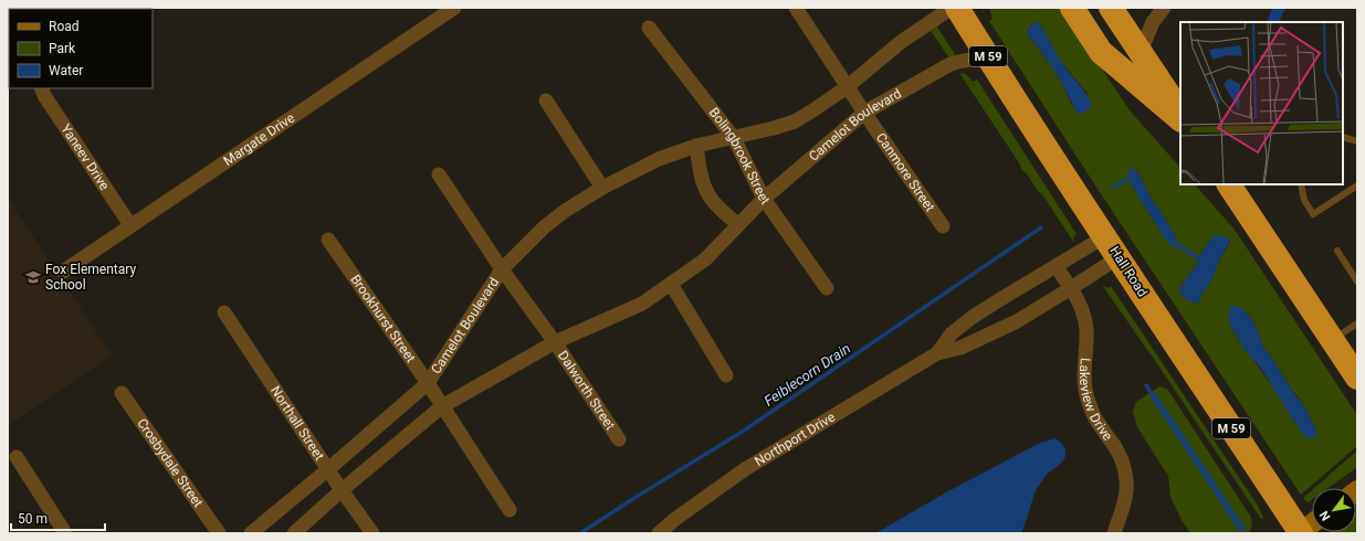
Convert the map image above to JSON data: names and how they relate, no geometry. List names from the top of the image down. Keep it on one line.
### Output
{"streets":{"highway":["M 59","Hall Road"],"street":["Camelot Boulevard","Margate Drive","Yaneev Drive","Bolingbrook Street","Canmore Street","Brookhurst Street","Dalworth Street","Lakeview Drive","Northall Street","Northport Drive","Crosbydale Street"]},"crossings":[["Camelot Boulevard","Bolingbrook Street"],["Camelot Boulevard","Canmore Street"],["Camelot Boulevard","Hall Road"],["Camelot Boulevard","Brookhurst Street"],["Camelot Boulevard","Dalworth Street"],["Camelot Boulevard","Northall Street"],["Margate Drive","Yaneev Drive"],["Hall Road","Northport Drive"],["Lakeview Drive","Northport Drive"]],"water":["Feiblecorn Drain"],"places":{"school or university":["Fox Elementary School"]},"legend":["Road","Park","Water"],"scale_bar":"50 m","north":"bottom left"}
